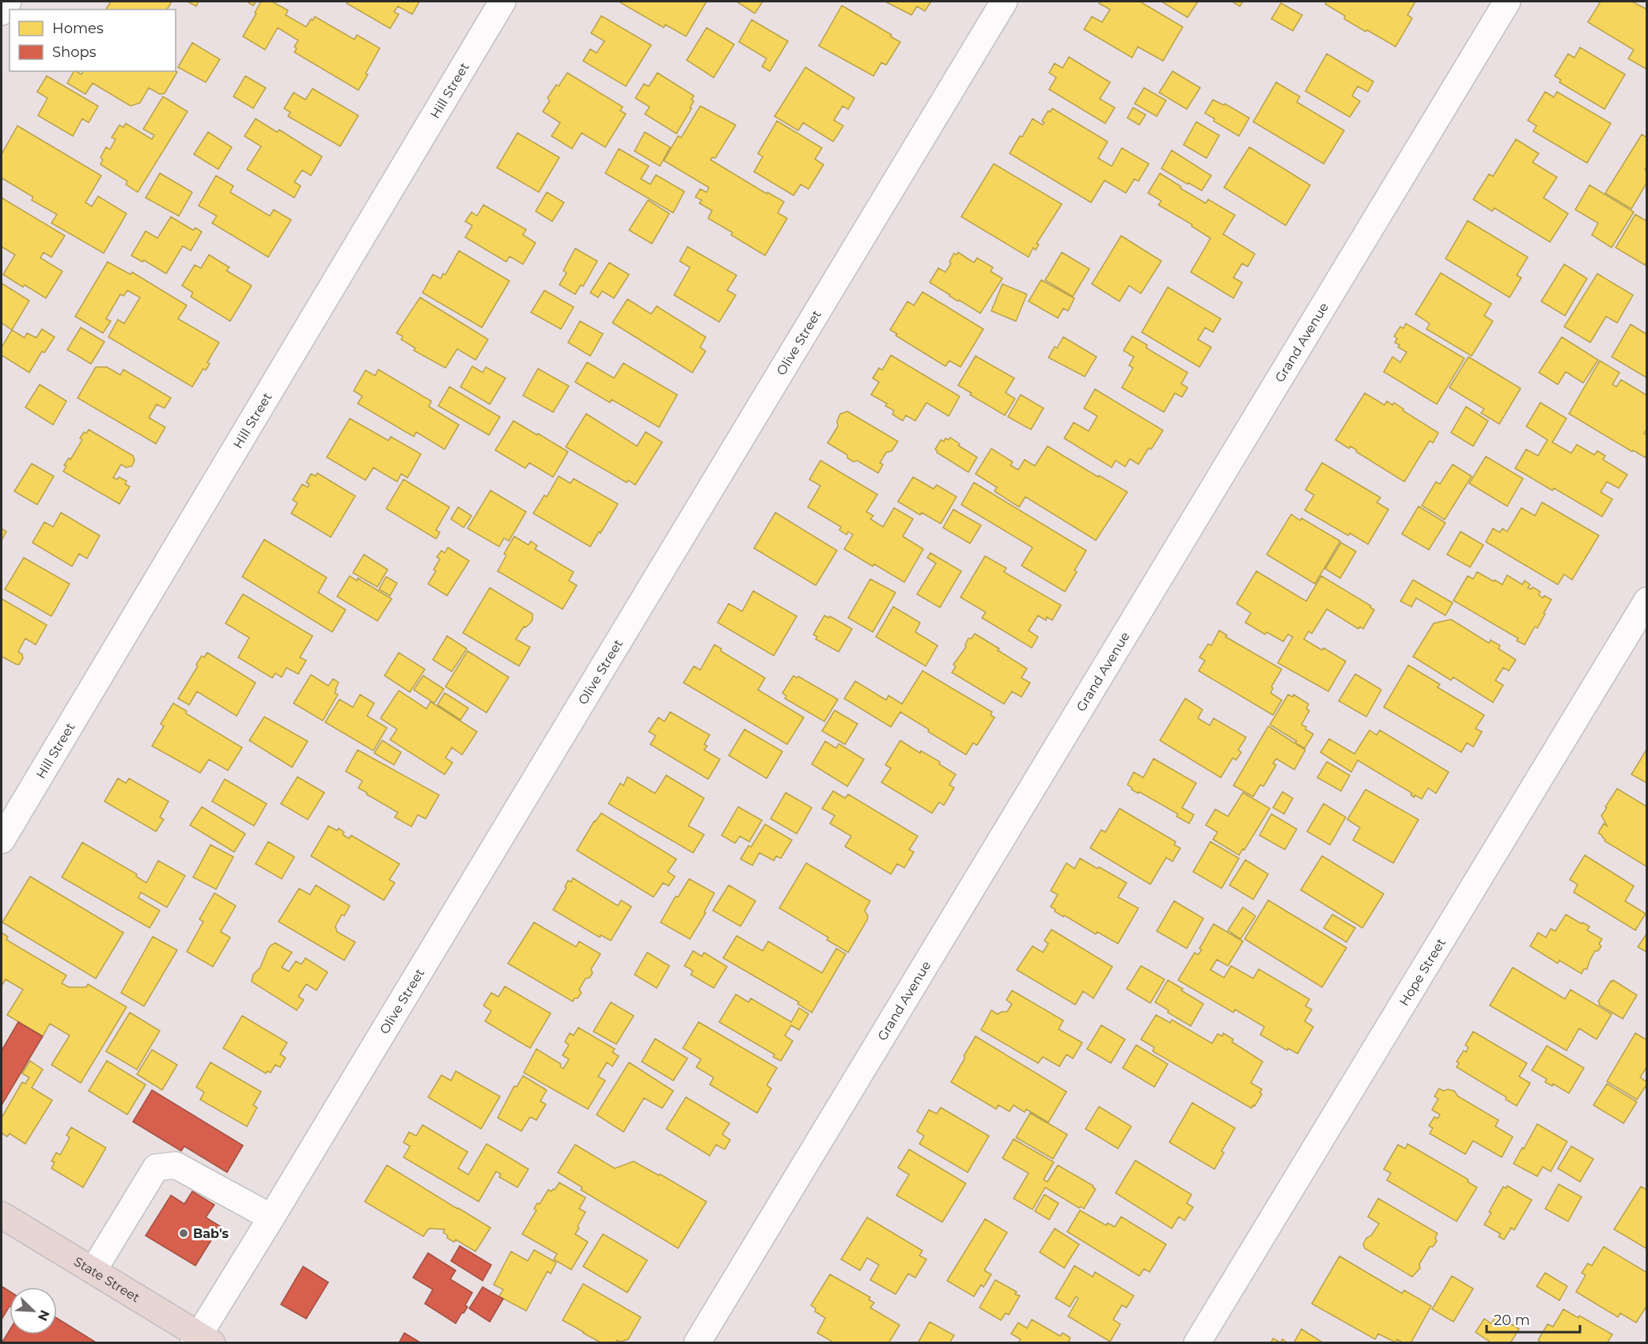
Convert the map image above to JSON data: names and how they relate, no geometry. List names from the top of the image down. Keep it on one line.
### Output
{"streets":{"main road":["State Street"],"street":["Hill Street","Grand Avenue","Olive Street","Hope Street"]},"crossings":[["Olive Street","State Street"]],"places":["Bab's"],"legend":["Homes","Shops"],"scale_bar":"20 m","north":"bottom right"}
